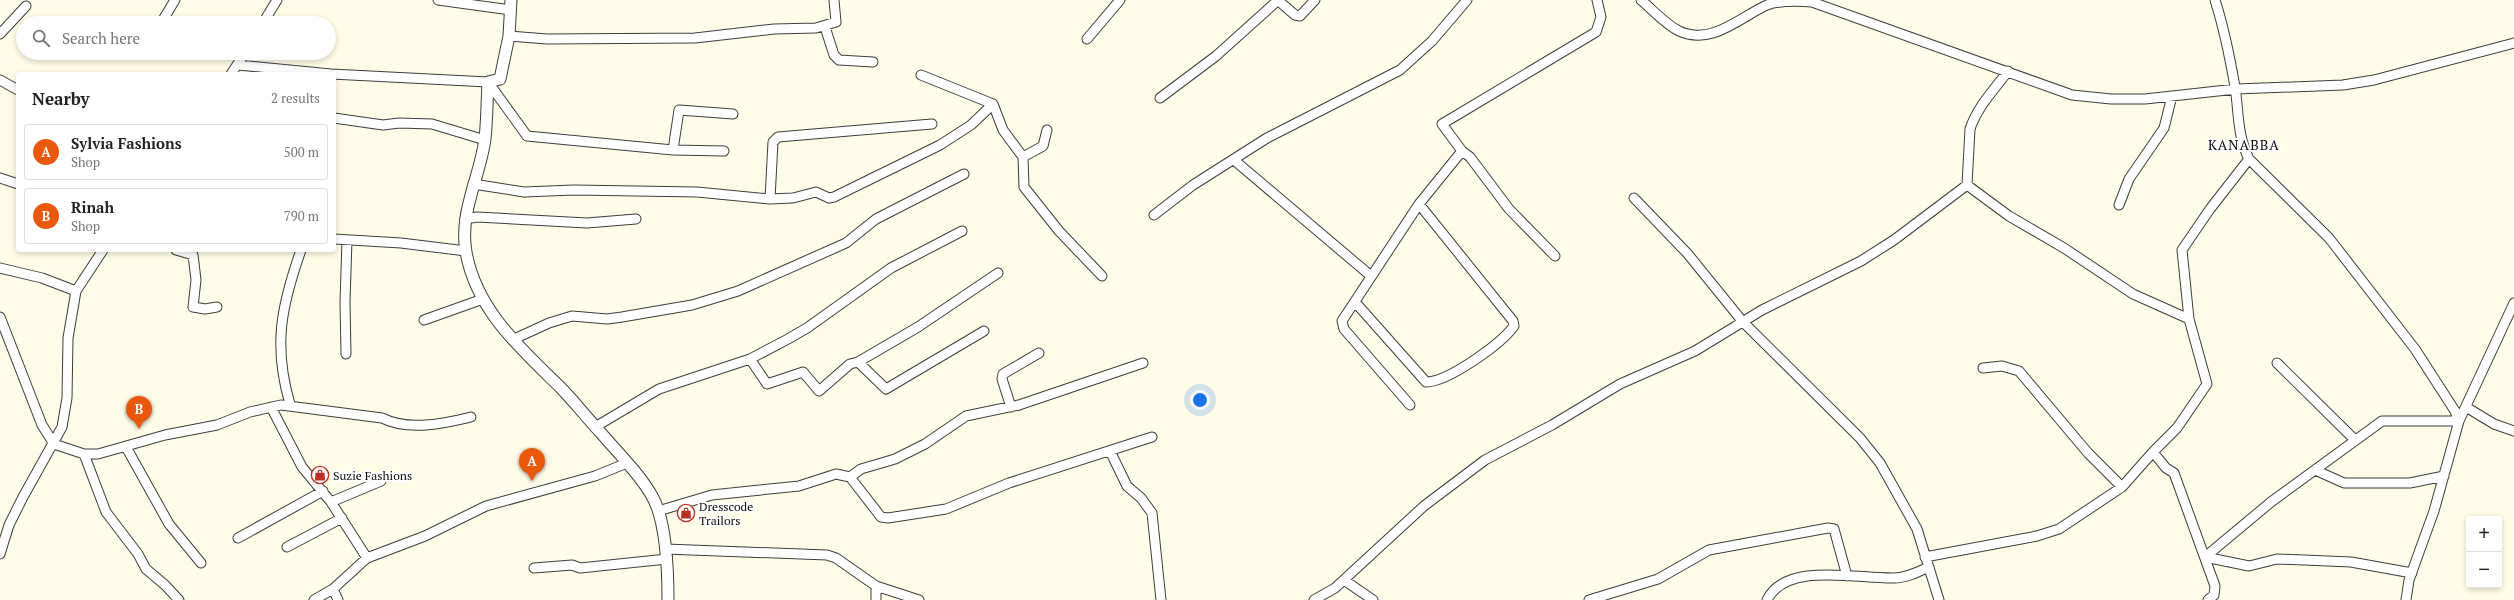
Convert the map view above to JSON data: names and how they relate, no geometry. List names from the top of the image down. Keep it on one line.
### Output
{"districts":["KANABBA"],"places":{"shop":["Suzie Fashions","Dresscode Trailors"]},"page":{"search":"Search here","heading":["Nearby","2 results"],"list":[{"mark":"A","name":"Sylvia Fashions","note":"Shop","value":"500 m"},{"mark":"B","name":"Rinah","note":"Shop","value":"790 m"}],"pins":["B","A"],"map_buttons":["+","−"]}}
